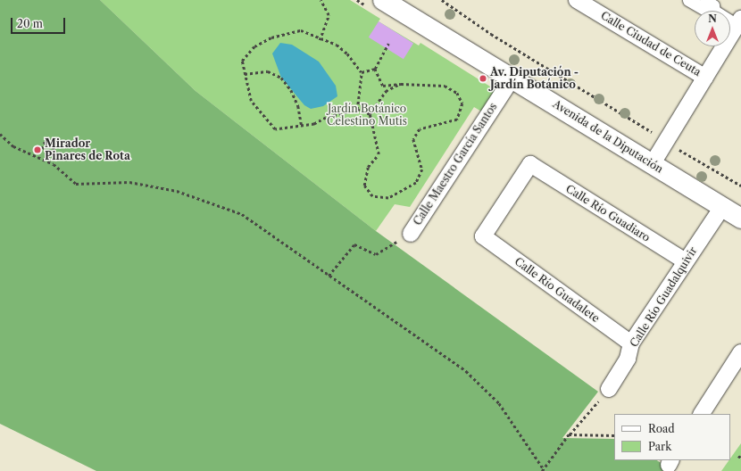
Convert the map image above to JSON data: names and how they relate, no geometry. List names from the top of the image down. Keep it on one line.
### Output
{"streets":{"street":["Calle Ciudad de Ceuta","Avenida de la Diputación","Calle Maestro García Santos","Calle Río Guadiaro","Calle Río Guadalete","Calle Río Guadalquivir"]},"crossings":[["Avenida de la Diputación","Calle Maestro García Santos"],["Avenida de la Diputación","Calle Río Guadalquivir"],["Calle Río Guadiaro","Calle Río Guadalete"],["Calle Río Guadiaro","Calle Río Guadalquivir"],["Calle Río Guadalete","Calle Río Guadalquivir"]],"parks":["Jardín Botánico Celestino Mutis"],"places":["Av. Diputación - Jardín Botánico","Mirador Pinares de Rota"],"legend":["Road","Park"],"scale_bar":"20 m","north":"top"}
